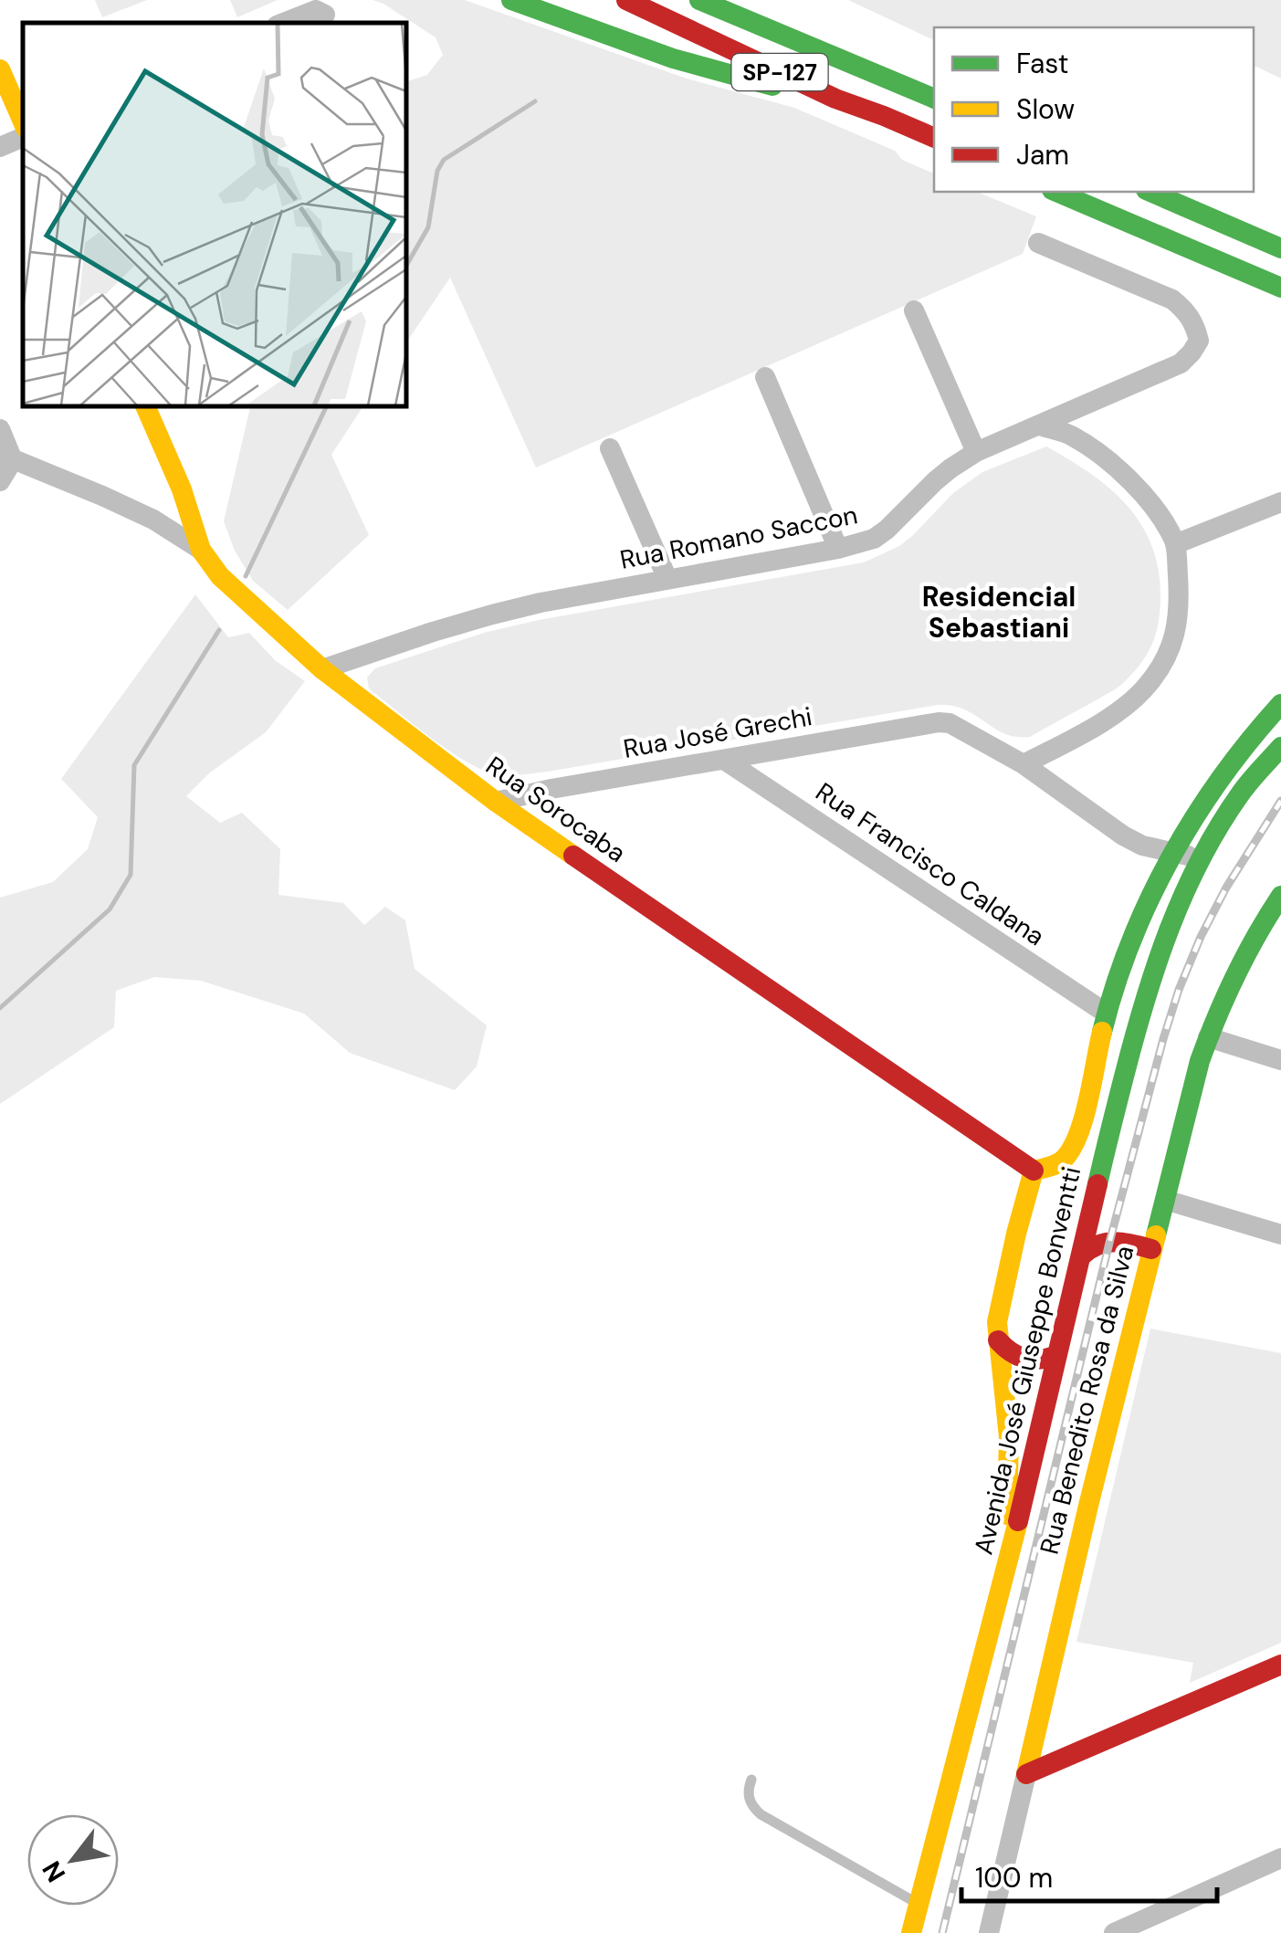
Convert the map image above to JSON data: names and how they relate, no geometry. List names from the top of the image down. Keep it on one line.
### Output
{"streets":{"main road":["SP-127","Rua Sorocaba","Avenida José Giuseppe Bonventti","Rua Benedito Rosa da Silva"],"street":["Rua Romano Saccon","Rua José Grechi","Rua Francisco Caldana"]},"crossings":[["Rua Romano Saccon","Rua Sorocaba"],["Rua José Grechi","Rua Sorocaba"],["Rua José Grechi","Rua Francisco Caldana"],["Rua Sorocaba","Avenida José Giuseppe Bonventti"],["Rua Francisco Caldana","Avenida José Giuseppe Bonventti"]],"districts":["Residencial Sebastiani"],"legend":["Fast","Slow","Jam"],"scale_bar":"100 m","north":"bottom left"}
